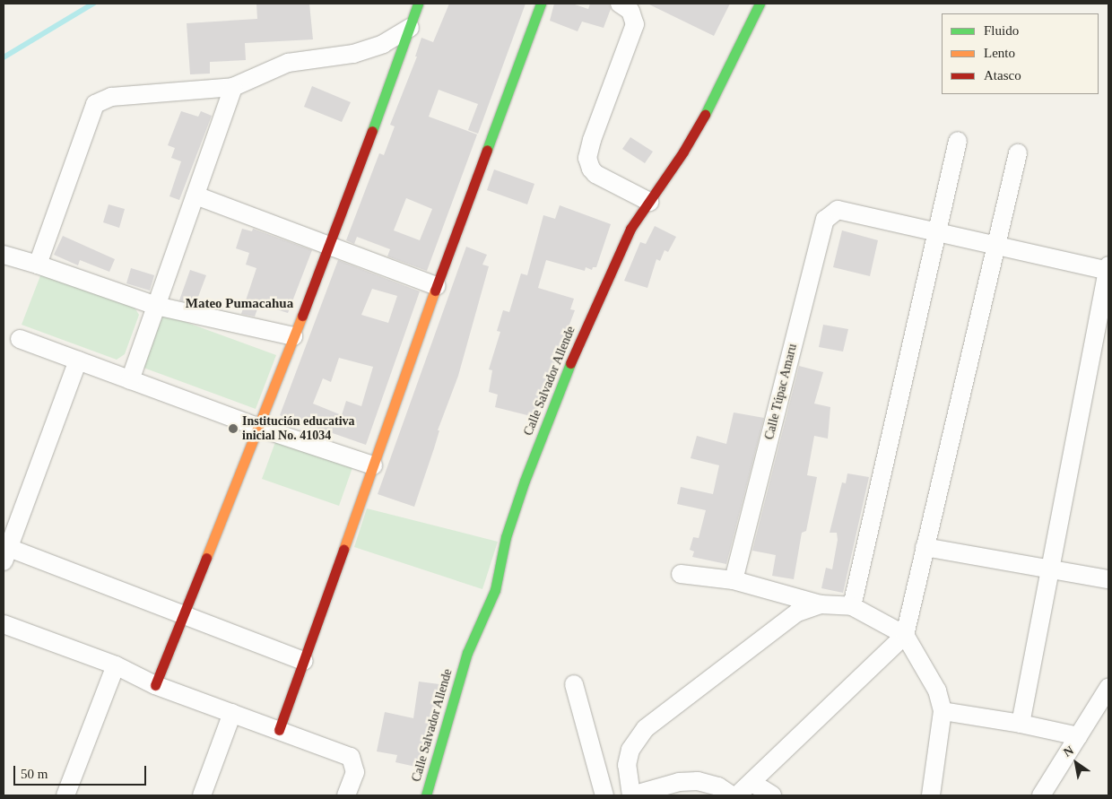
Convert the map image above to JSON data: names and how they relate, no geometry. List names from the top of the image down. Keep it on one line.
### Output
{"streets":{"street":["Calle Salvador Allende","Calle Túpac Amaru"]},"districts":["Mateo Pumacahua"],"places":["Institución educativa inicial No. 41034"],"legend":["Fluido","Lento","Atasco"],"scale_bar":"50 m","north":"top left"}
